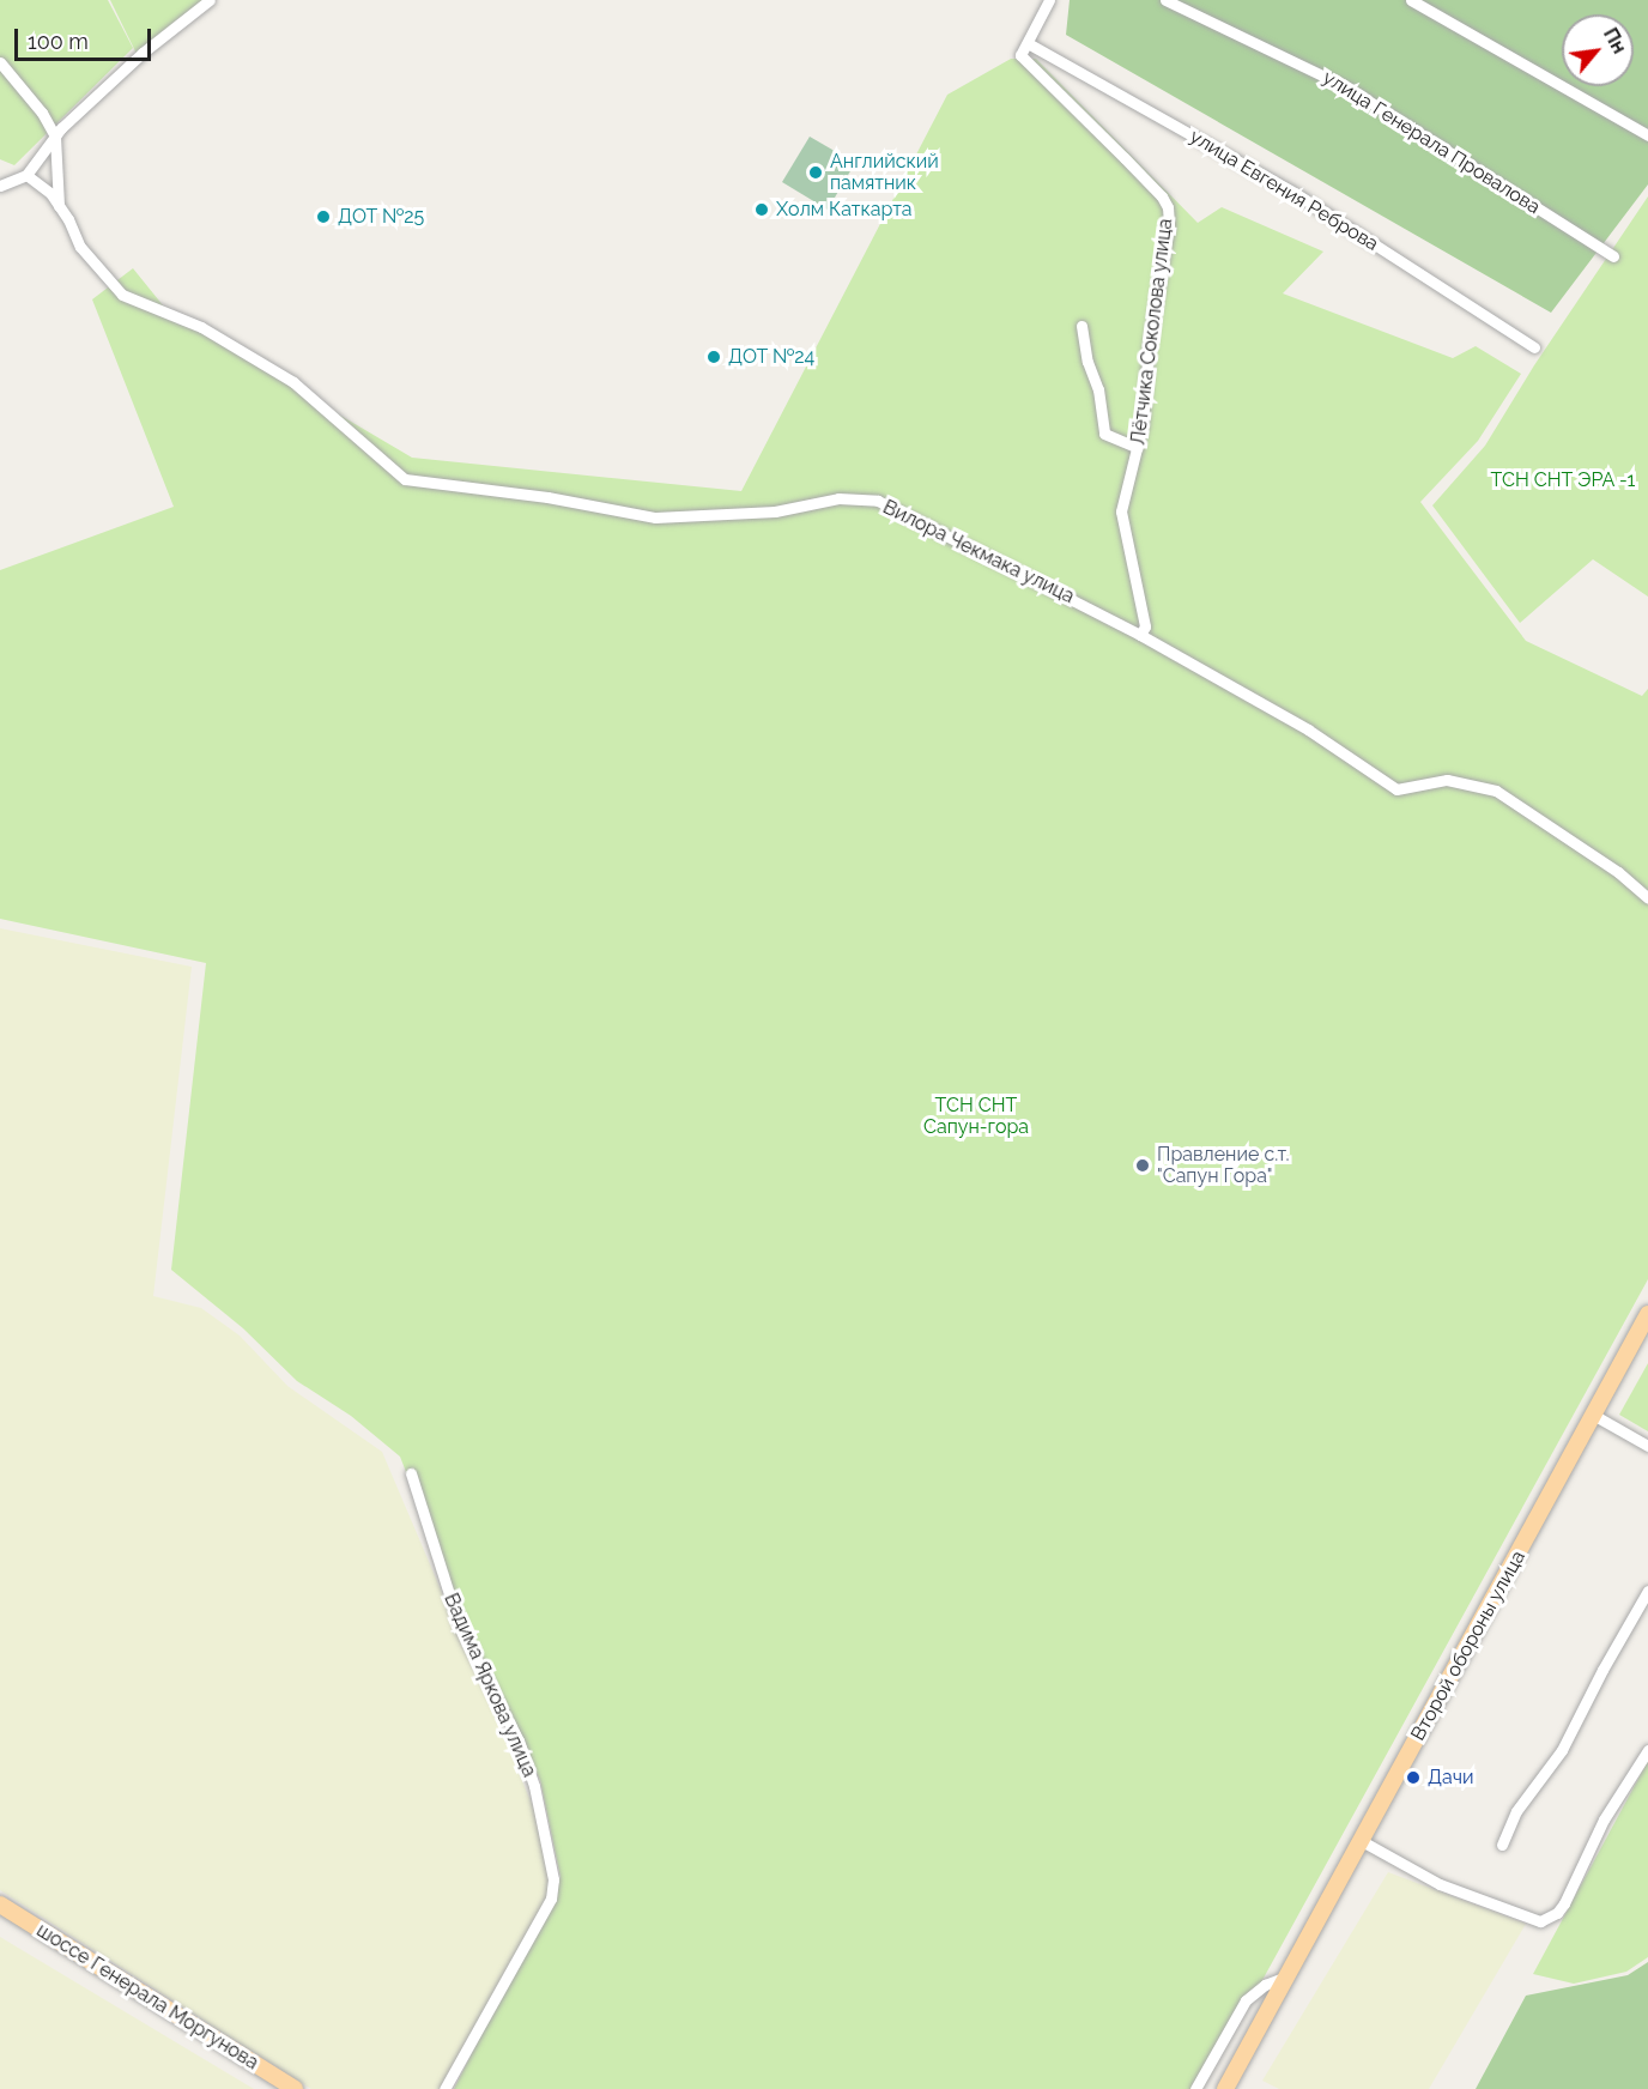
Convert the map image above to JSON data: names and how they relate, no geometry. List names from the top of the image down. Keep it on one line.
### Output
{"streets":{"main road":["Второй обороны улица","шоссе Генерала Моргунова"],"street":["улица Генерала Провалова","улица Евгения Реброва","Лётчика Соколова улица","Вилора Чекмака улица","Вадима Яркова улица"]},"crossings":[["улица Евгения Реброва","Лётчика Соколова улица"],["Лётчика Соколова улица","Вилора Чекмака улица"]],"parks":["ТСН СНТ ЭРА -1","ТСН СНТ Сапун-гора"],"places":["Английский памятник","Холм Каткарта","ДОТ №25","ДОТ №24","Правление с.т. \"Сапун Гора\"","Дачи"],"scale_bar":"100 m","north":"top right"}
